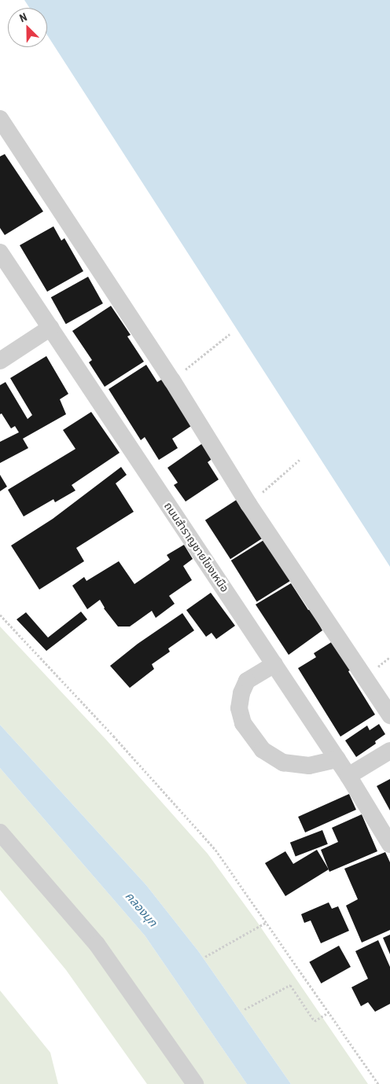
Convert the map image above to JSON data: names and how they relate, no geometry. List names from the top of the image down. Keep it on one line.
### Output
{"streets":{"street":["ถนนสำราญชายโขงเหนือ"]},"water":["คลองมุก"],"north":"top left"}
